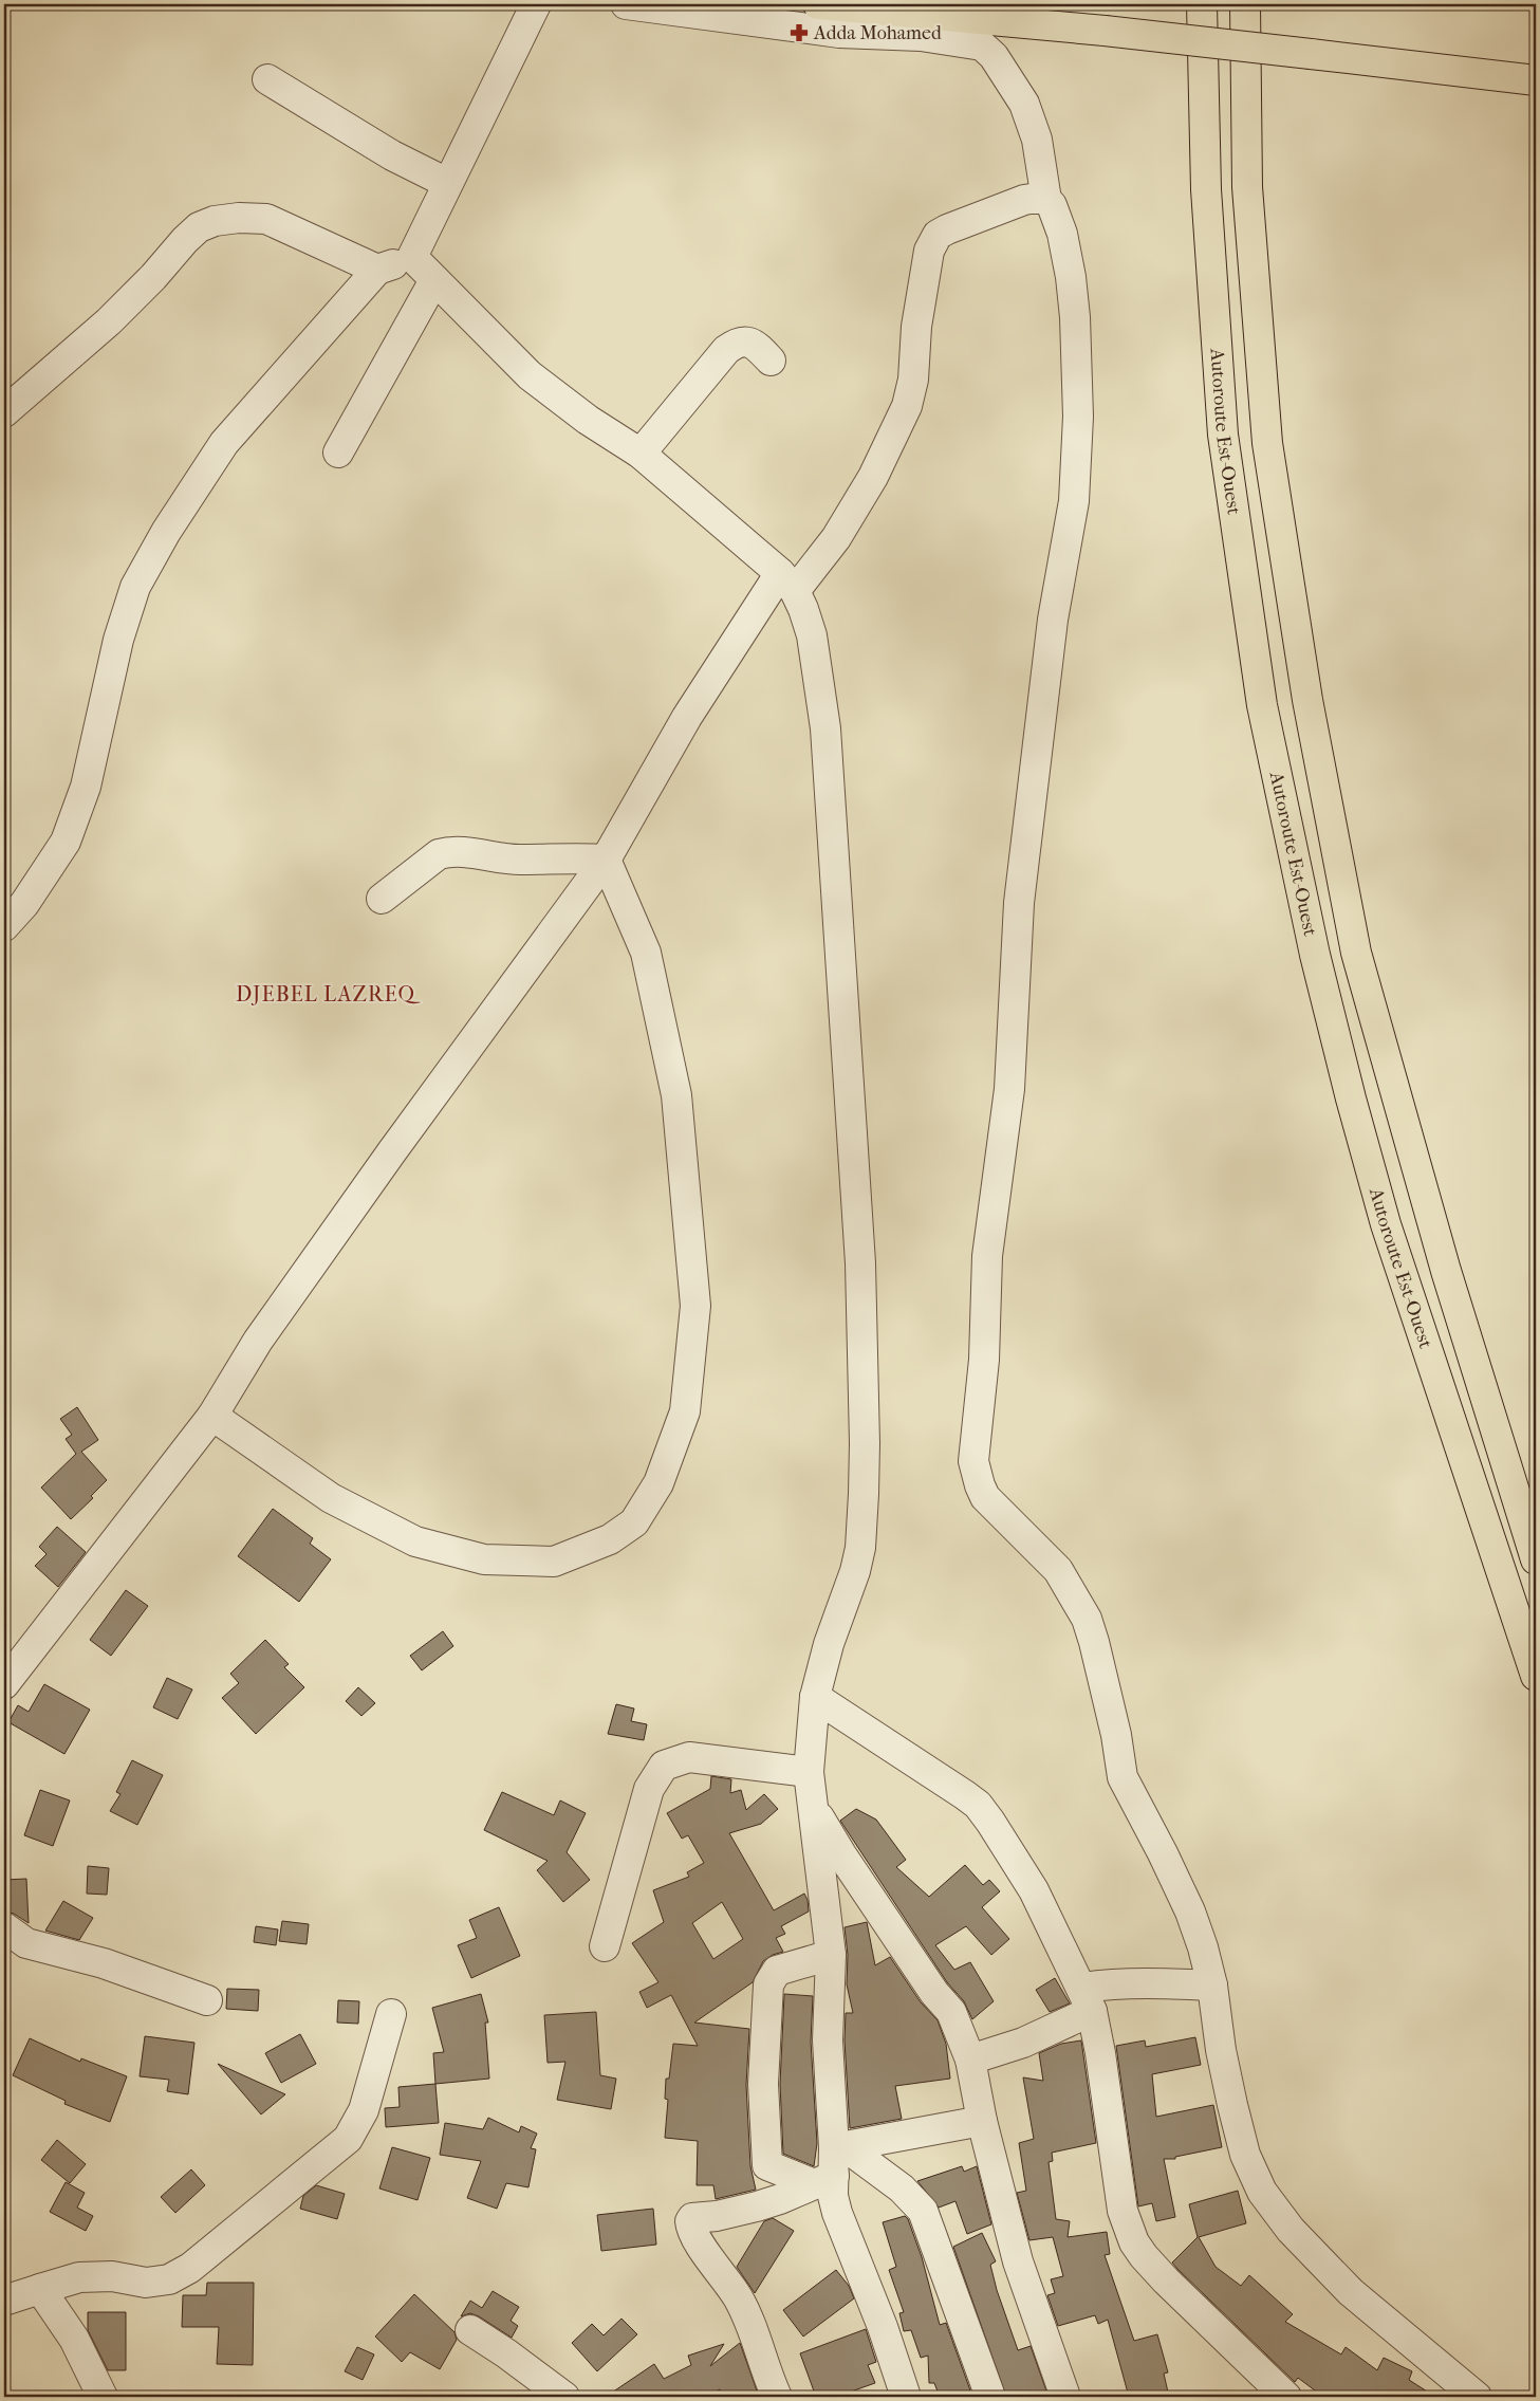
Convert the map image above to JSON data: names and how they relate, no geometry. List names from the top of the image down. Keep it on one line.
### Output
{"streets":{"main road":["Autoroute Est-Ouest"]},"districts":["DJEBEL LAZREQ"],"places":{"pharmacy":["Adda Mohamed"]}}
